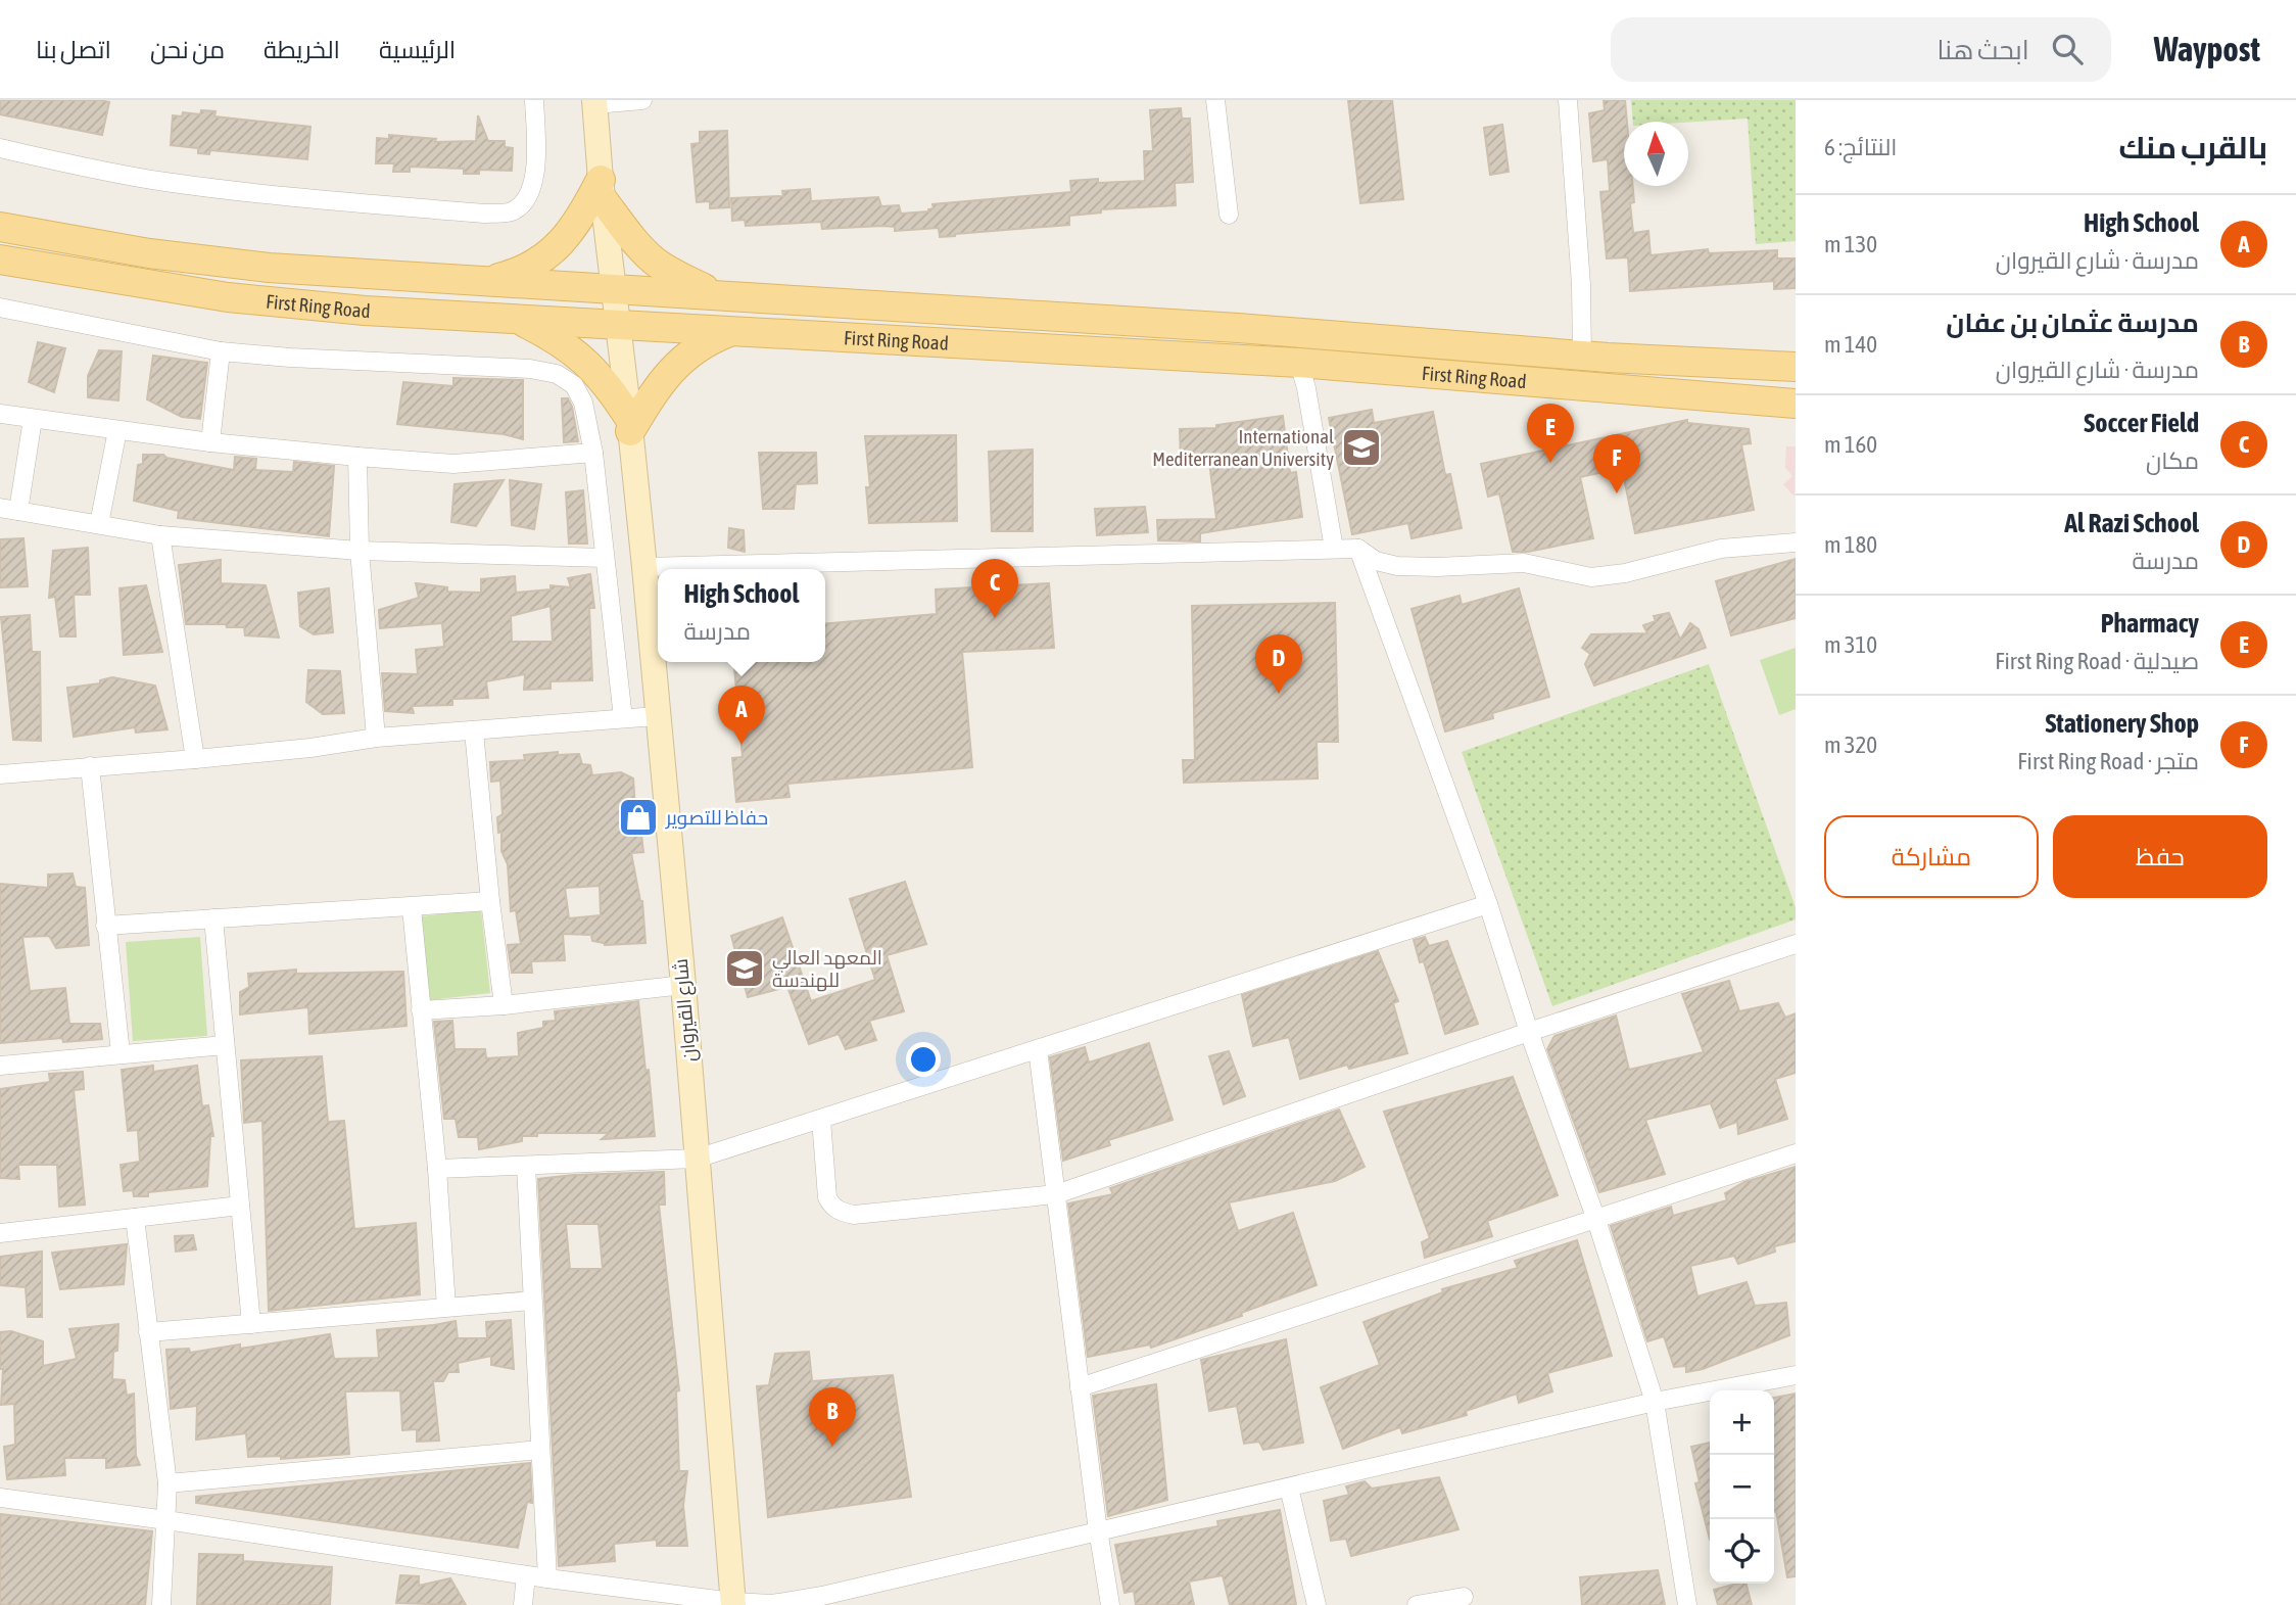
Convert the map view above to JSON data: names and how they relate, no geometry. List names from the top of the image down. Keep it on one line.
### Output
{"streets":{"main road":["First Ring Road","شارع القيروان"]},"crossings":[["First Ring Road","شارع القيروان"]],"places":{"school or university":["International Mediterranean University","المعهد العالي للهندسة"],"shop":["حفاظ للتصوير"]},"north":"top","page":{"header":"Waypost","search":"ابحث هنا","nav":["الرئيسية","الخريطة","من نحن","اتصل بنا"],"heading":["بالقرب منك","النتائج: 6"],"list":[{"mark":"A","name":"High School","note":"مدرسة · شارع القيروان","value":"130 m"},{"mark":"B","name":"مدرسة عثمان بن عفان","note":"مدرسة · شارع القيروان","value":"140 m"},{"mark":"C","name":"Soccer Field","note":"مكان","value":"160 m"},{"mark":"D","name":"Al Razi School","note":"مدرسة","value":"180 m"},{"mark":"E","name":"Pharmacy","note":"صيدلية · First Ring Road","value":"310 m"},{"mark":"F","name":"Stationery Shop","note":"متجر · First Ring Road","value":"320 m"}],"pins":["E","F","C","D","A","B"],"popup":["High School","مدرسة"],"buttons":["حفظ","مشاركة"],"map_buttons":["+","−"]}}
